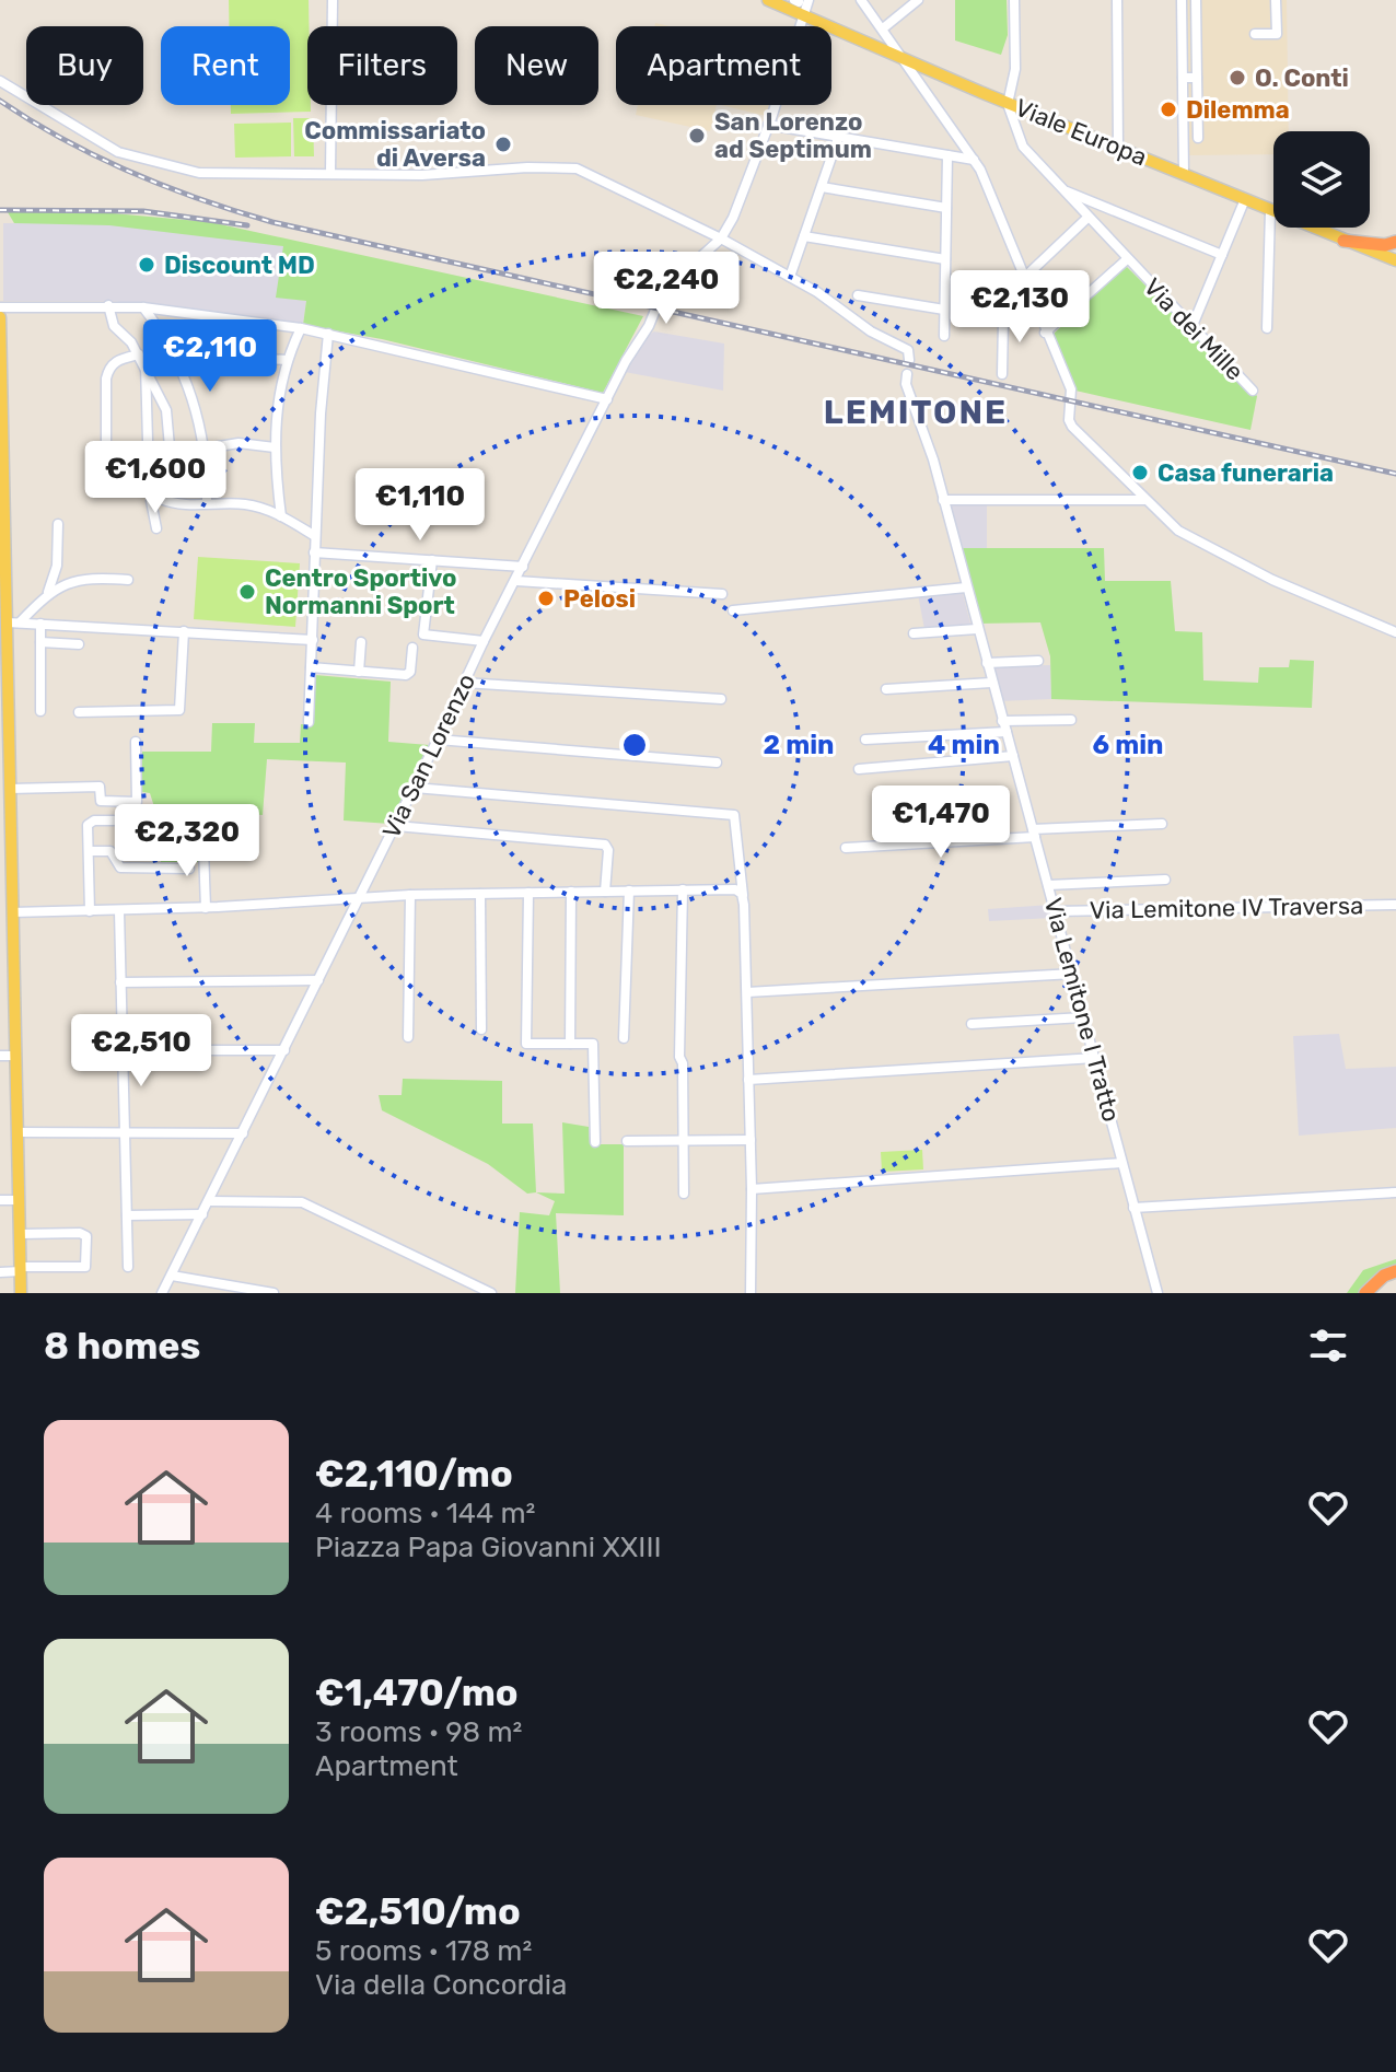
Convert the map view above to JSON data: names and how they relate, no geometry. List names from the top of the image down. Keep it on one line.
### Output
{"streets":{"main road":["Viale Europa"],"street":["Via dei Mille","Via San Lorenzo","Via Lemitone IV Traversa","Via Lemitone I Tratto"]},"crossings":[["Viale Europa","Via dei Mille"],["Viale Europa","Via San Lorenzo"],["Via Lemitone IV Traversa","Via Lemitone I Tratto"]],"districts":["LEMITONE"],"places":["O. Conti","Dilemma","San Lorenzo ad Septimum","Commissariato di Aversa","Discount MD","Casa funeraria","Centro Sportivo Normanni Sport","Pelosi"],"page":{"chip":["Buy","Rent","Filters","New","Apartment"],"price":["€2,240","€2,130","€2,110","€1,600","€1,110","€1,470","€2,320","€2,510"],"heading":"8 homes","list":[{"name":"€2,110/mo","note":"4 rooms · 144 m² · Piazza Papa Giovanni XXIII"},{"name":"€1,470/mo","note":"3 rooms · 98 m² · Apartment"},{"name":"€2,510/mo","note":"5 rooms · 178 m² · Via della Concordia"}]},"rings":["2 min","4 min","6 min"]}
